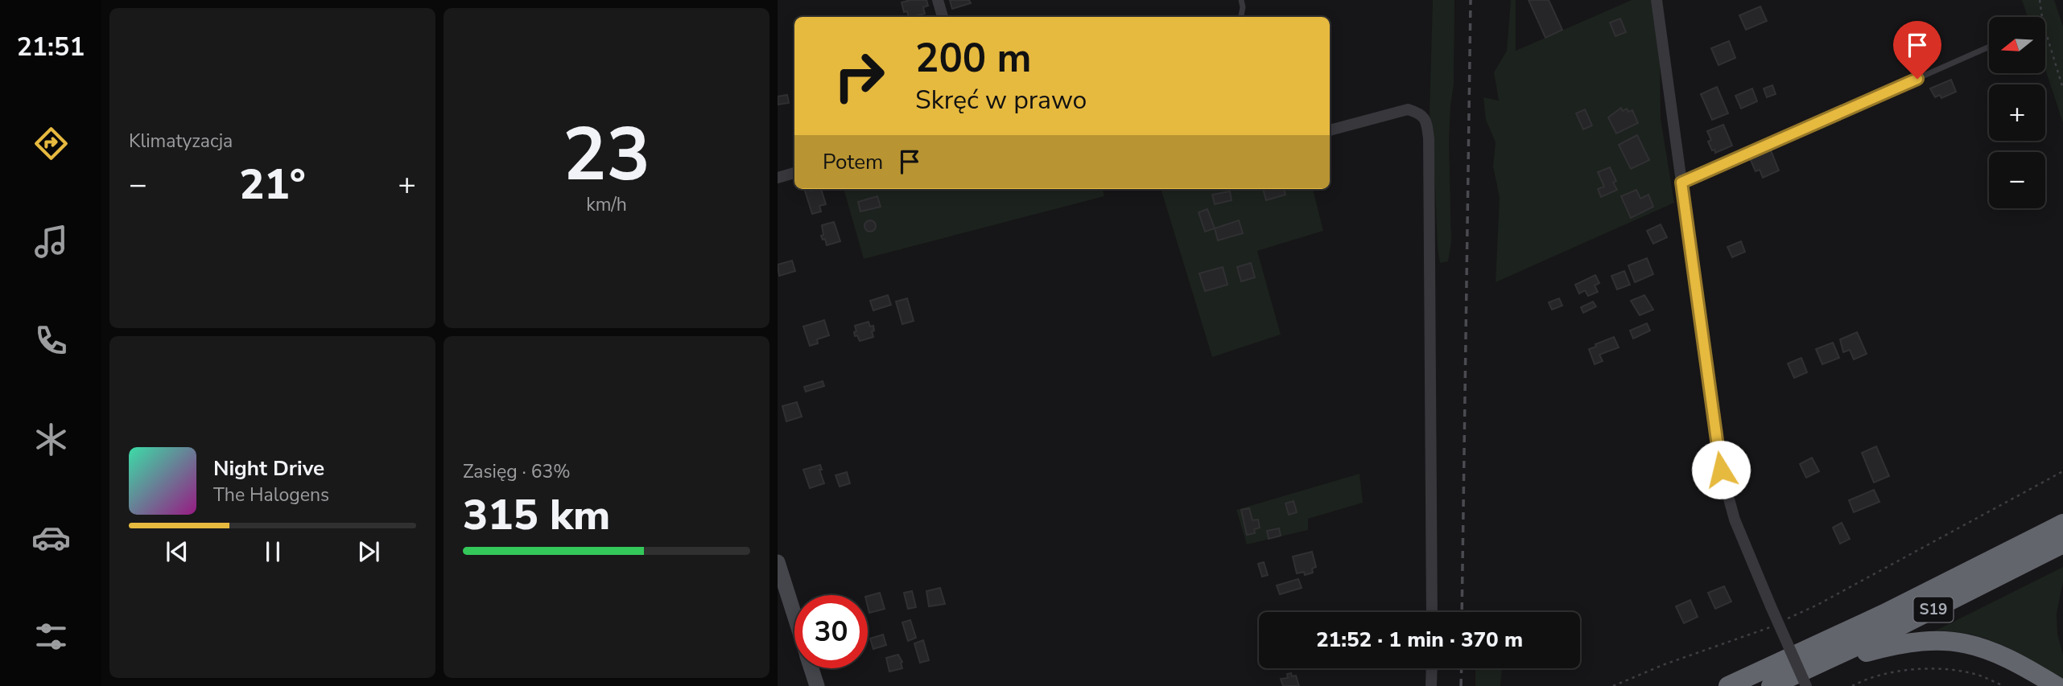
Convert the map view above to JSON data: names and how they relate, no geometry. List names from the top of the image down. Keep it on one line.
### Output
{"streets":{"highway":["S19"]},"north":"left","page":{"tabs":"21:51","tile":["Klimatyzacja",["23","km/h"],["Zasięg · 63%","315 km"]],"map_buttons":["+","−"],"turn":["200 m","Skręć w prawo"],"then":"Potem","heat":["−","21°","+"],"song":["Night Drive","The Halogens"],"limit":"30","trip":"21:52 · 1 min · 370 m"}}
